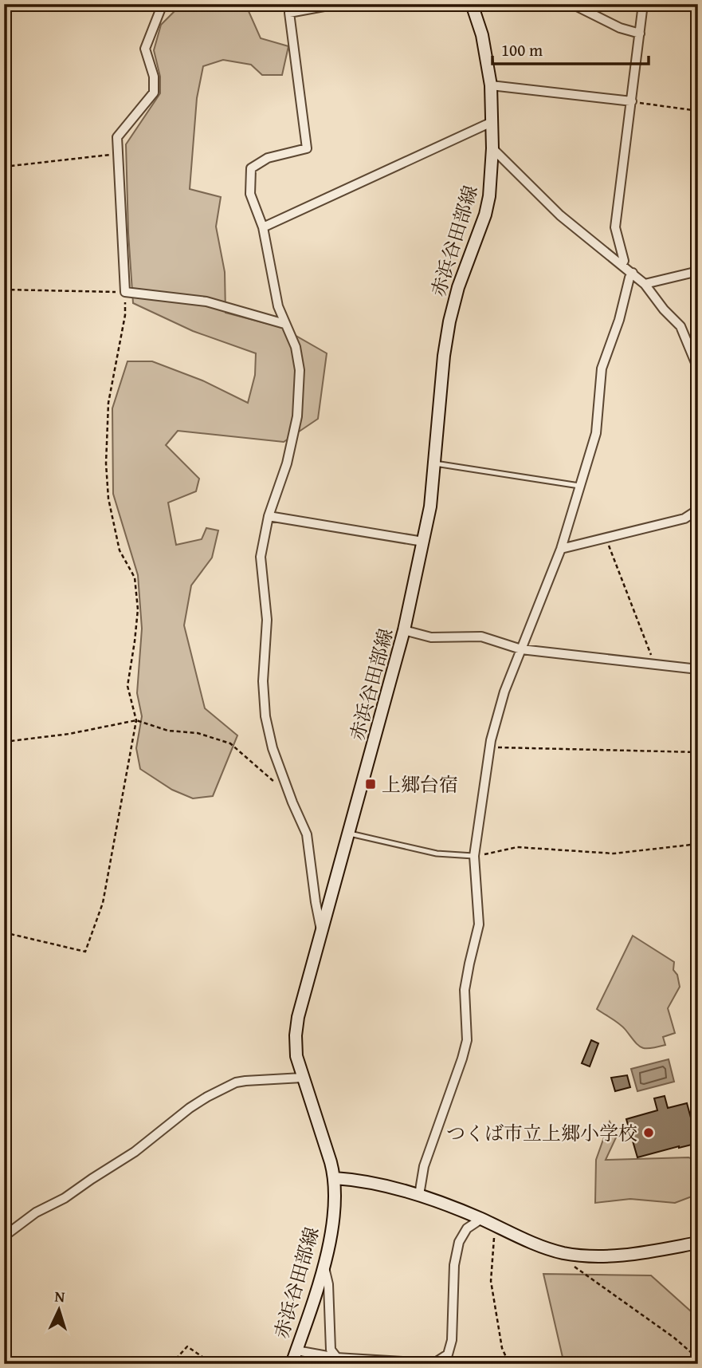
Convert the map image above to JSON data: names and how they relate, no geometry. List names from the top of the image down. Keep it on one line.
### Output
{"streets":{"main road":["赤浜谷田部線"]},"places":{"transit":["上郷台宿"],"other":["つくば市立上郷小学校"]},"scale_bar":"100 m","north":"top"}
